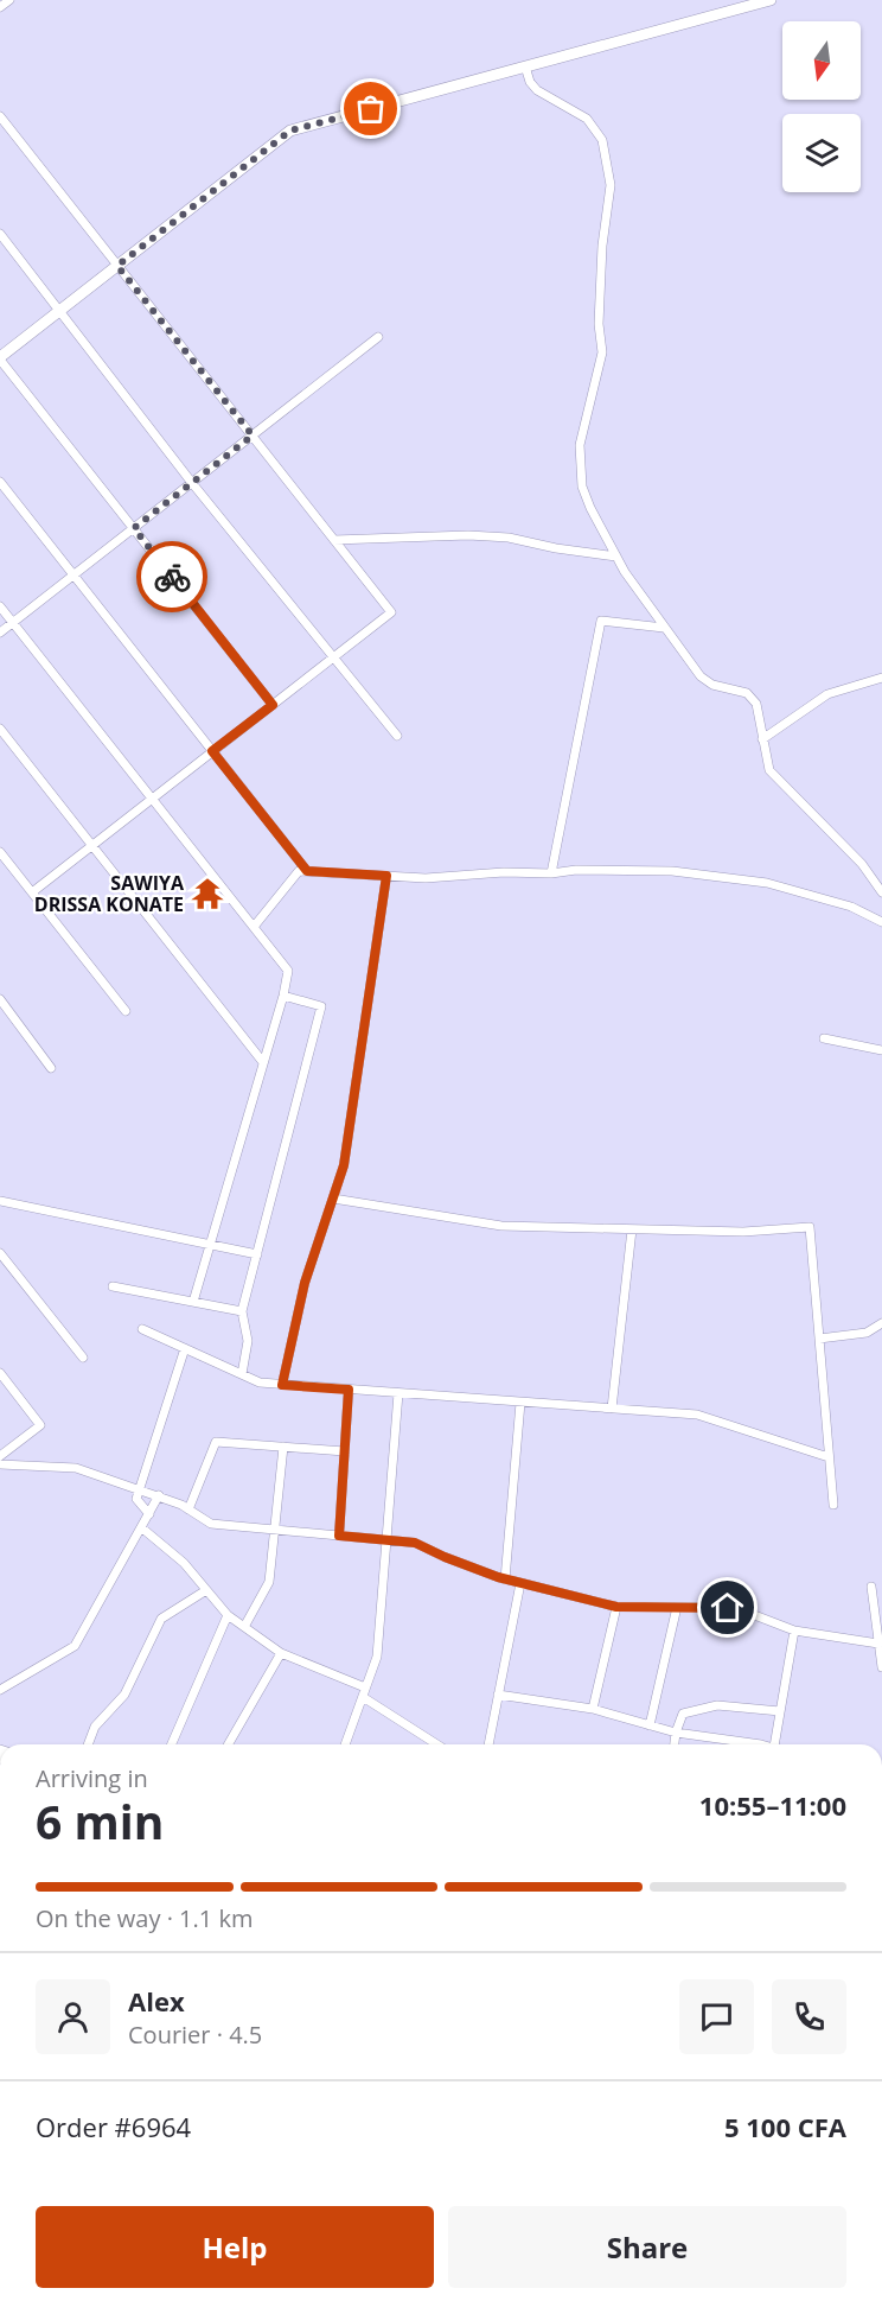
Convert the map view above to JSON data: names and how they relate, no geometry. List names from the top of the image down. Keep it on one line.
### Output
{"places":{"temple":["SAWIYA DRISSA KONATE"]},"north":"bottom","page":{"heading":["6 min","Arriving in","10:55–11:00"],"panel":["Alex","Courier · 4.5","Order #6964","5 100 CFA"],"bar":"On the way · 1.1 km","buttons":["Help","Share"]}}
